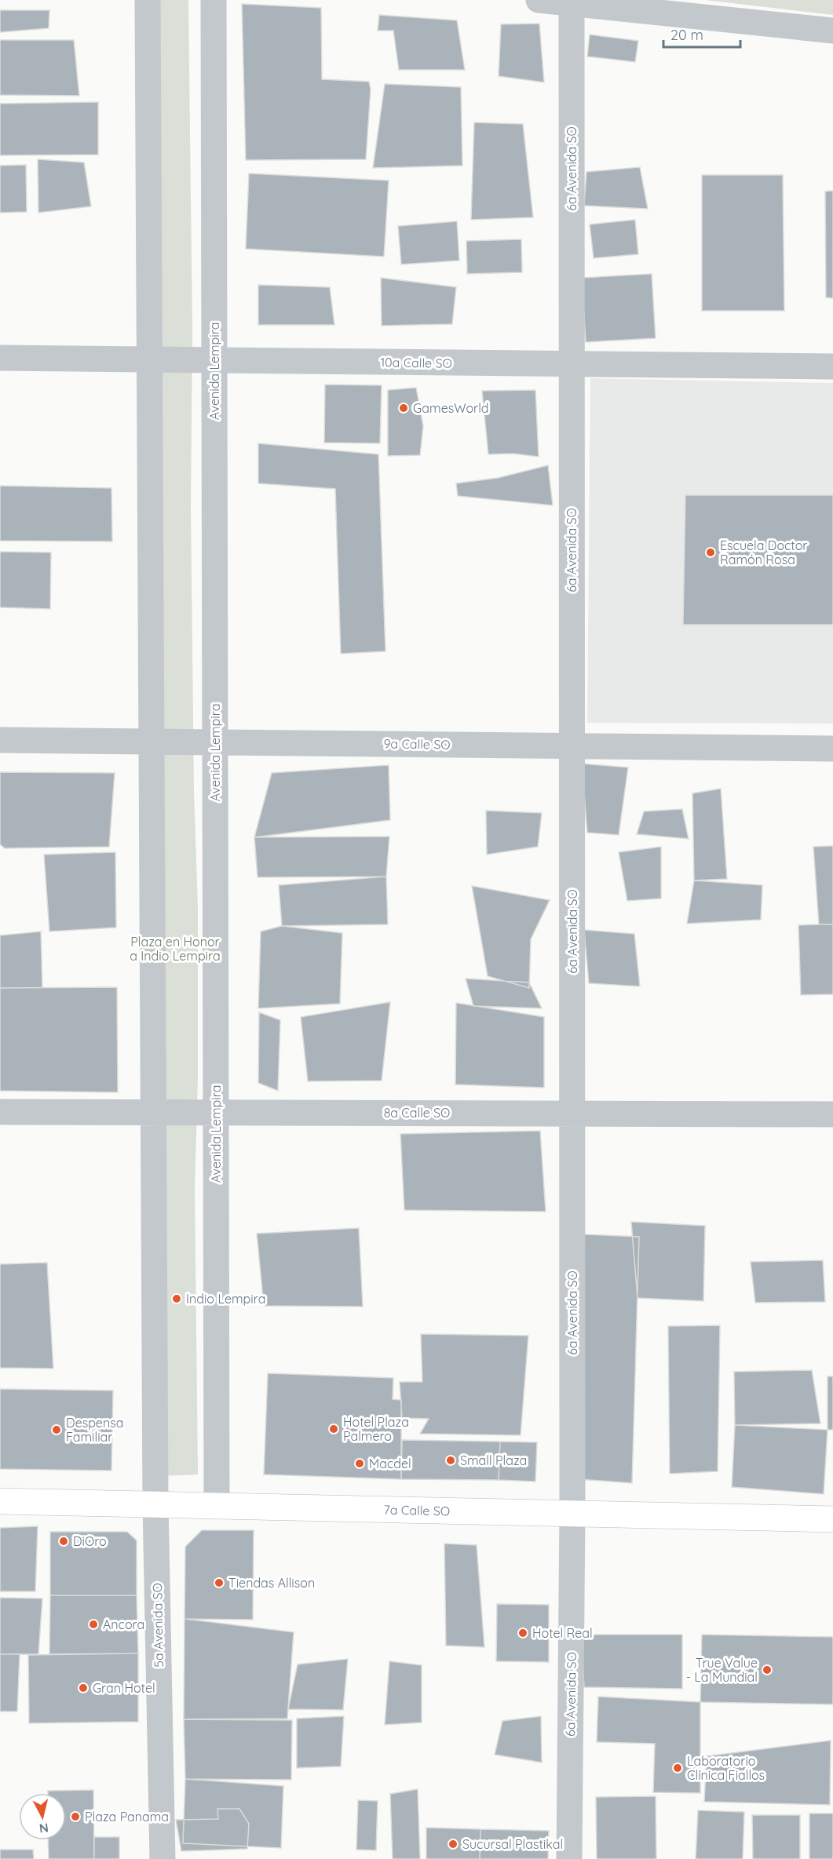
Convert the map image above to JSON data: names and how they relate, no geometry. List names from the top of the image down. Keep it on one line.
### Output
{"streets":{"main road":["7a Calle SO"],"street":["6a Avenida SO","10a Calle SO","Avenida Lempira","9a Calle SO","8a Calle SO","5a Avenida SO"]},"crossings":[["6a Avenida SO","10a Calle SO"],["6a Avenida SO","9a Calle SO"],["6a Avenida SO","8a Calle SO"],["6a Avenida SO","7a Calle SO"],["10a Calle SO","Avenida Lempira"],["Avenida Lempira","9a Calle SO"],["Avenida Lempira","8a Calle SO"],["Avenida Lempira","7a Calle SO"],["7a Calle SO","5a Avenida SO"]],"parks":["Plaza en Honor a Indio Lempira"],"places":["GamesWorld","Escuela Doctor Ramón Rosa","Indio Lempira","Hotel Plaza Palmero","Despensa Familiar","Small Plaza","Macdel","DiOro","Tiendas Allison","Ancora","Hotel Real","True Value - La Mundial","Gran Hotel","Laboratorio Clínica Fiallos","Plaza Panama","Sucursal Plastikal"],"scale_bar":"20 m","north":"bottom"}
